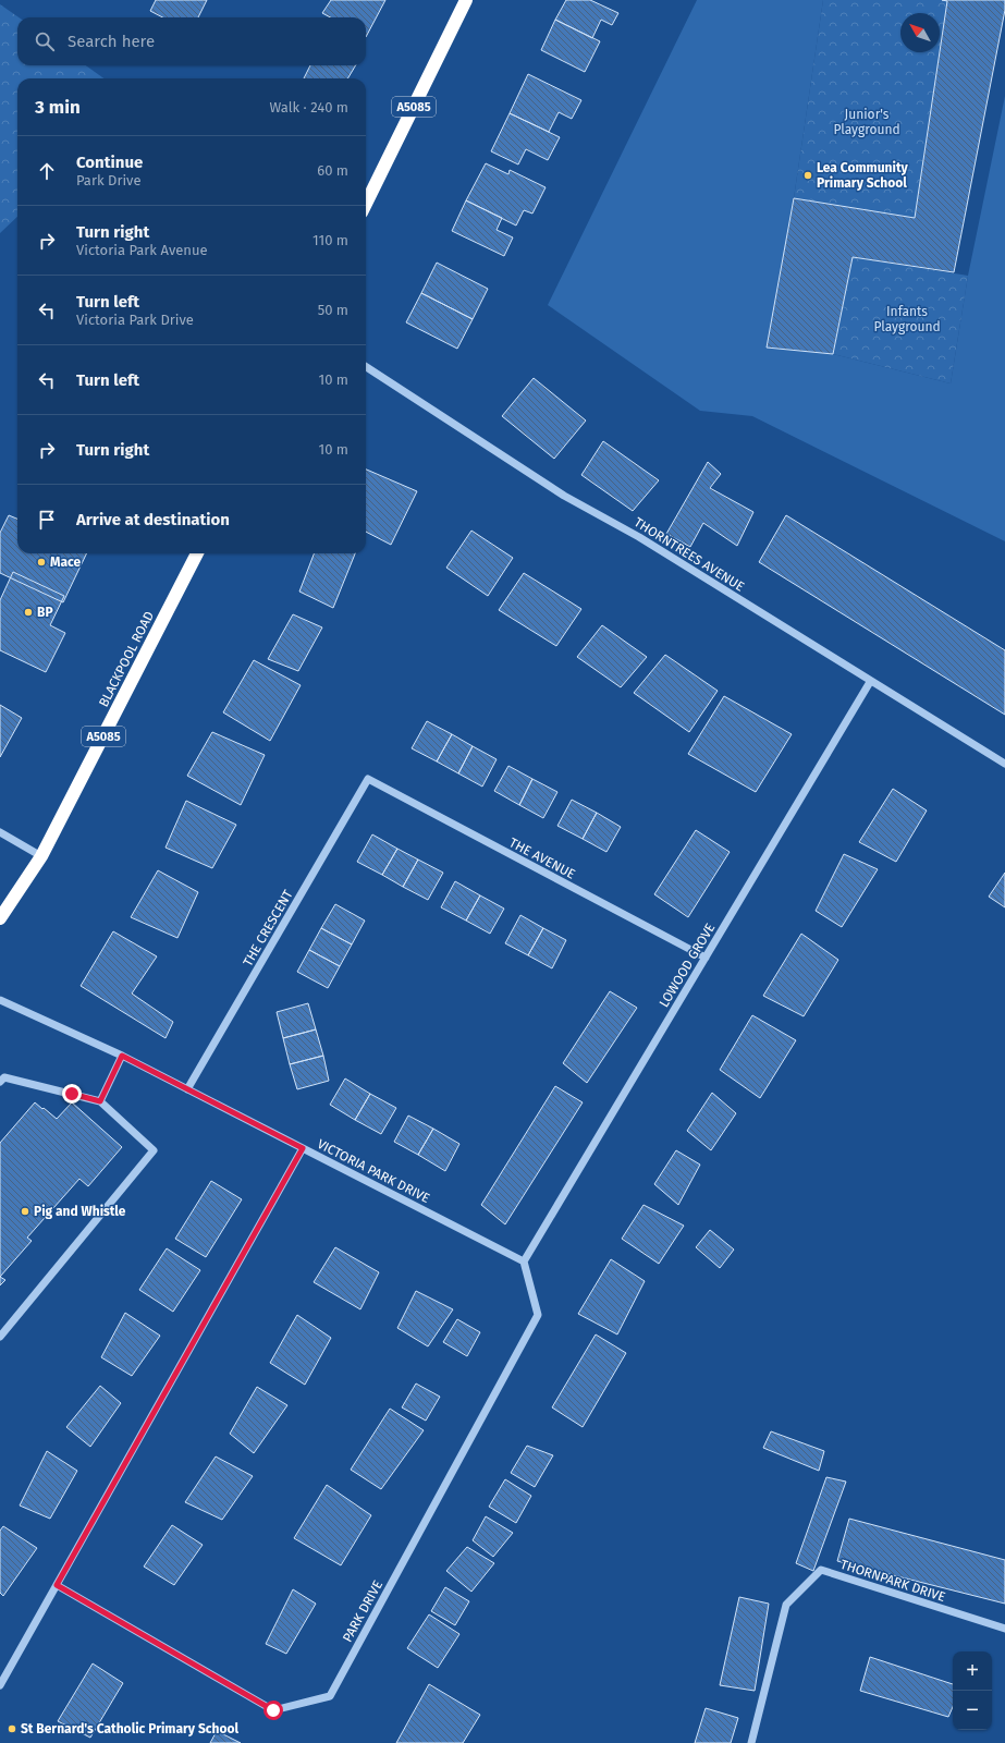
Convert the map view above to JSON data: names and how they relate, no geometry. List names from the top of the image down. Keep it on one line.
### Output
{"streets":{"highway":["A5085","BLACKPOOL ROAD"],"street":["THORNTREES AVENUE","THE AVENUE","THE CRESCENT","LOWOOD GROVE","VICTORIA PARK DRIVE","THORNPARK DRIVE","PARK DRIVE"]},"crossings":[["THORNTREES AVENUE","LOWOOD GROVE"],["THE AVENUE","THE CRESCENT"],["THE AVENUE","LOWOOD GROVE"],["THE CRESCENT","VICTORIA PARK DRIVE"],["LOWOOD GROVE","VICTORIA PARK DRIVE"],["LOWOOD GROVE","PARK DRIVE"],["VICTORIA PARK DRIVE","PARK DRIVE"]],"parks":["Junior's Playground","Infants Playground"],"places":["Lea Community Primary School","Mace","BP","Pig and Whistle","St Bernard's Catholic Primary School"],"north":"top left","page":{"search":"Search here","heading":["3 min","Walk · 240 m"],"list":[["Continue","Park Drive","60 m"],["Turn right","Victoria Park Avenue","110 m"],["Turn left","Victoria Park Drive","50 m"],["Turn left","10 m"],["Turn right","10 m"],"Arrive at destination"],"map_buttons":["+","−"]}}
